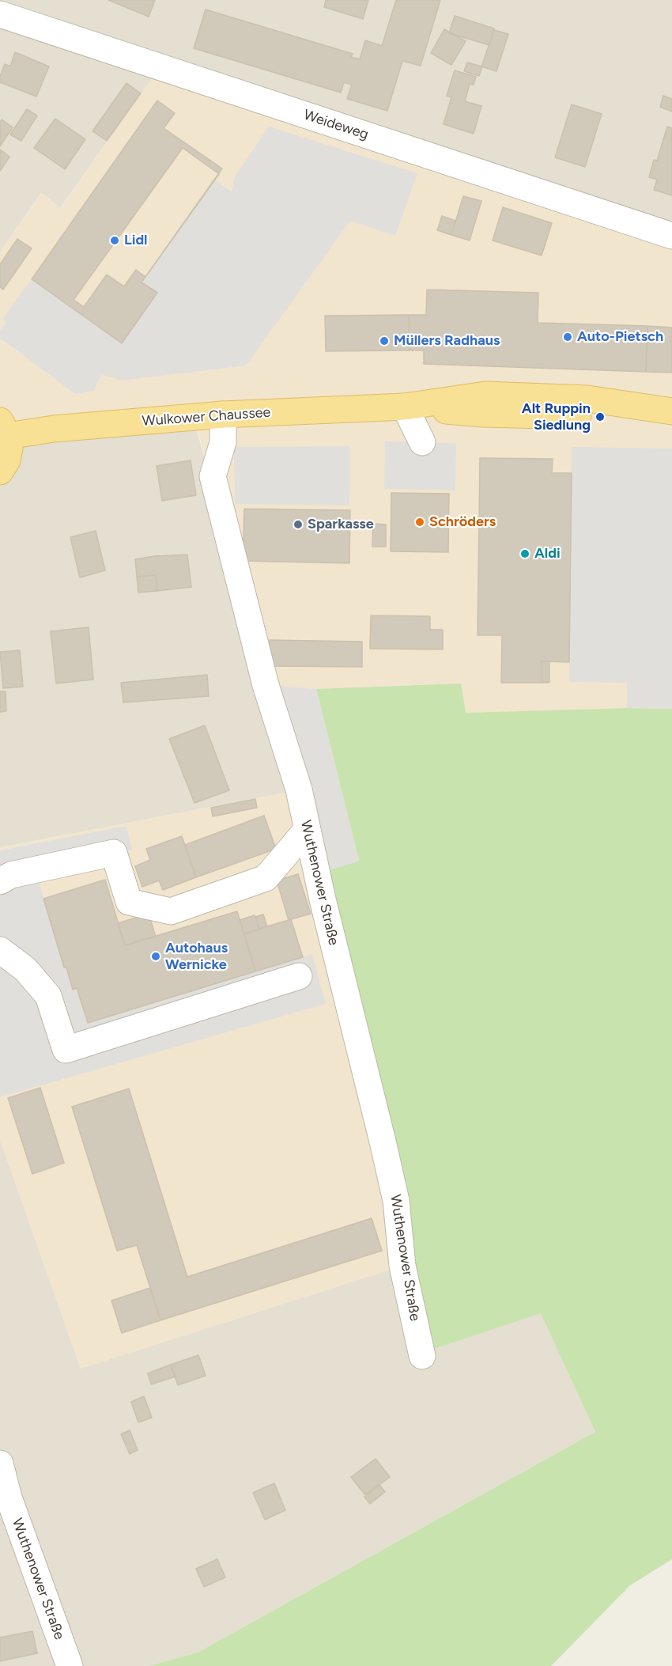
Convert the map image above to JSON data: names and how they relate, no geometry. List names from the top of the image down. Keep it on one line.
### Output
{"streets":{"main road":["Wulkower Chaussee"],"street":["Weideweg","Wuthenower Straße"]},"crossings":[["Wulkower Chaussee","Wuthenower Straße"]],"places":["Lidl","Auto-Pietsch","Müllers Radhaus","Alt Ruppin Siedlung","Schröders","Sparkasse","Aldi","Autohaus Wernicke"]}
